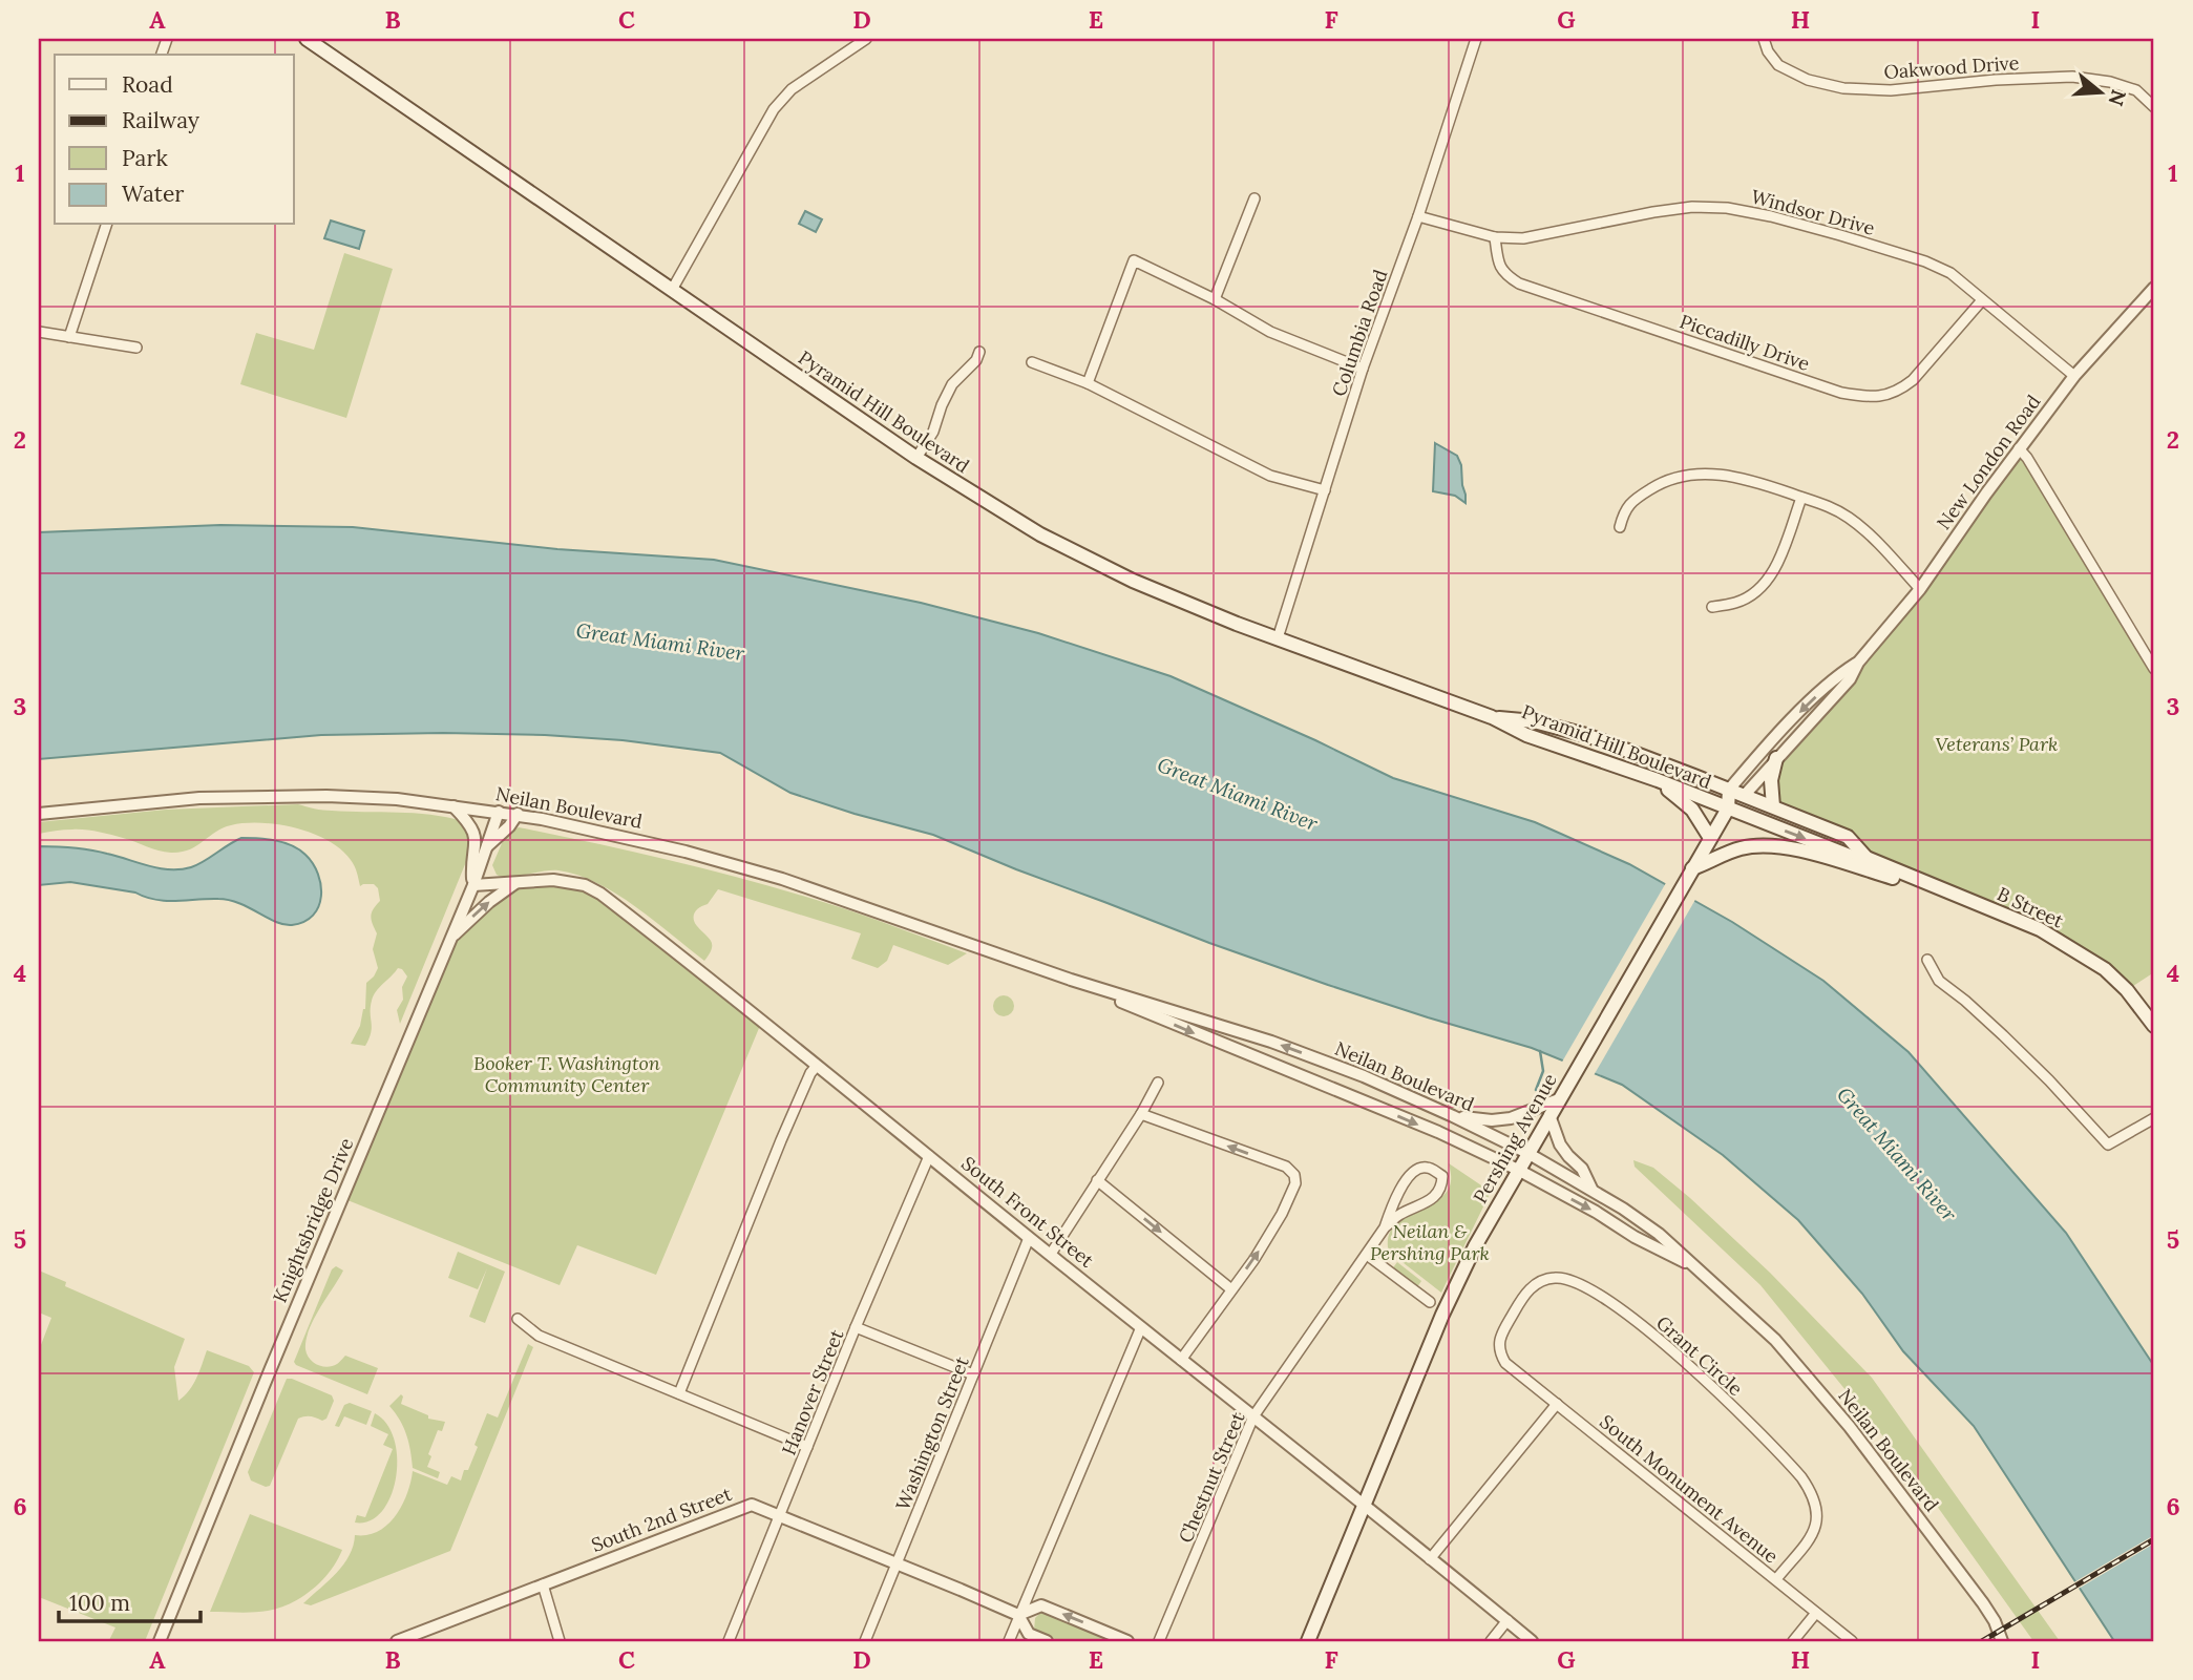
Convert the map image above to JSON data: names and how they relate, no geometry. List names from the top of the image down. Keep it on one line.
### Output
{"streets":{"main road":["Pyramid Hill Boulevard","New London Road","B Street","Pershing Avenue"],"street":["Oakwood Drive","Windsor Drive","Columbia Road","Piccadilly Drive","Neilan Boulevard","South Front Street","Knightsbridge Drive","Grant Circle","Hanover Street","Washington Street","Chestnut Street","South Monument Avenue","South 2nd Street"]},"crossings":[["Windsor Drive","Columbia Road"],["Windsor Drive","Piccadilly Drive"],["Windsor Drive","New London Road"],["Columbia Road","Pyramid Hill Boulevard"],["Pyramid Hill Boulevard","New London Road"],["Pyramid Hill Boulevard","B Street"],["Pyramid Hill Boulevard","Pershing Avenue"],["New London Road","B Street"],["New London Road","Pershing Avenue"],["Neilan Boulevard","Pershing Avenue"],["Neilan Boulevard","Knightsbridge Drive"],["B Street","Pershing Avenue"],["Pershing Avenue","South Front Street"],["South Front Street","Knightsbridge Drive"],["South Front Street","Hanover Street"],["South Front Street","Washington Street"],["South Front Street","Chestnut Street"],["Grant Circle","South Monument Avenue"],["Hanover Street","South 2nd Street"],["Washington Street","South 2nd Street"]],"water":["Great Miami River"],"parks":["Veterans’ Park","Booker T. Washington Community Center","Neilan & Pershing Park"],"legend":["Road","Railway","Park","Water"],"scale_bar":"100 m","north":"right","grid":{"columns":["A","B","C","D","E","F","G","H","I"],"rows":["1","2","3","4","5","6"]}}
